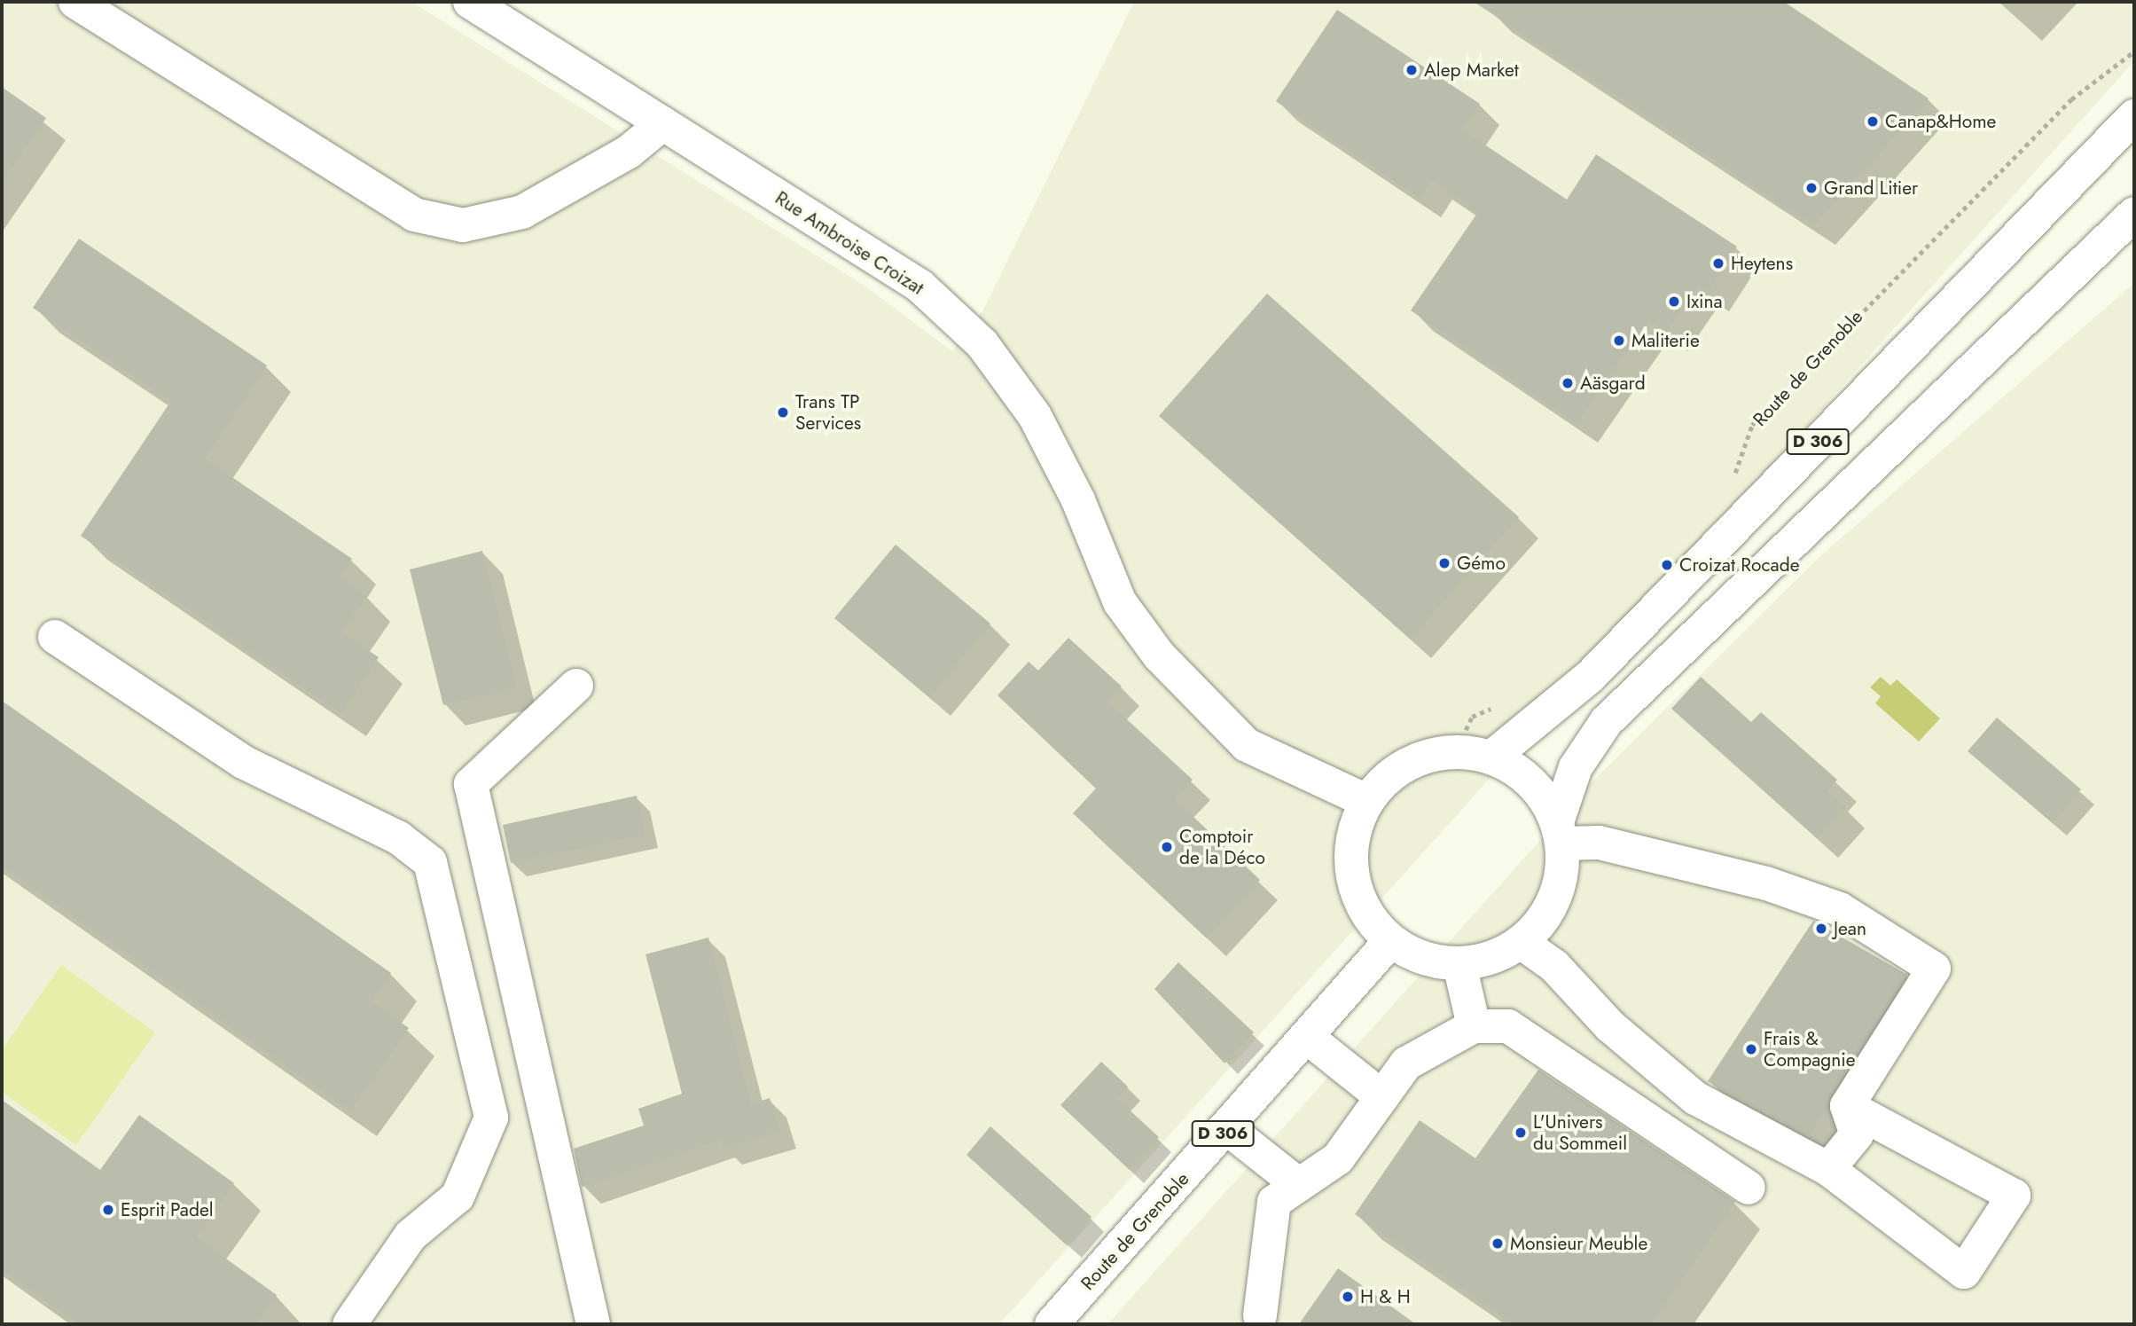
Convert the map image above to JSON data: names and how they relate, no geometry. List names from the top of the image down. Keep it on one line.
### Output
{"streets":{"main road":["Rue Ambroise Croizat","Route de Grenoble","D 306"]},"crossings":[["Rue Ambroise Croizat","Route de Grenoble"],["Rue Ambroise Croizat","D 306"],["Route de Grenoble","D 306"]],"places":["Alep Market","Canap&Home","Grand Litier","Heytens","Ixina","Maliterie","Aäsgard","Trans TP Services","Gémo","Croizat Rocade","Comptoir de la Déco","Jean","Frais & Compagnie","L'Univers du Sommeil","Esprit Padel","Monsieur Meuble","H & H"]}
